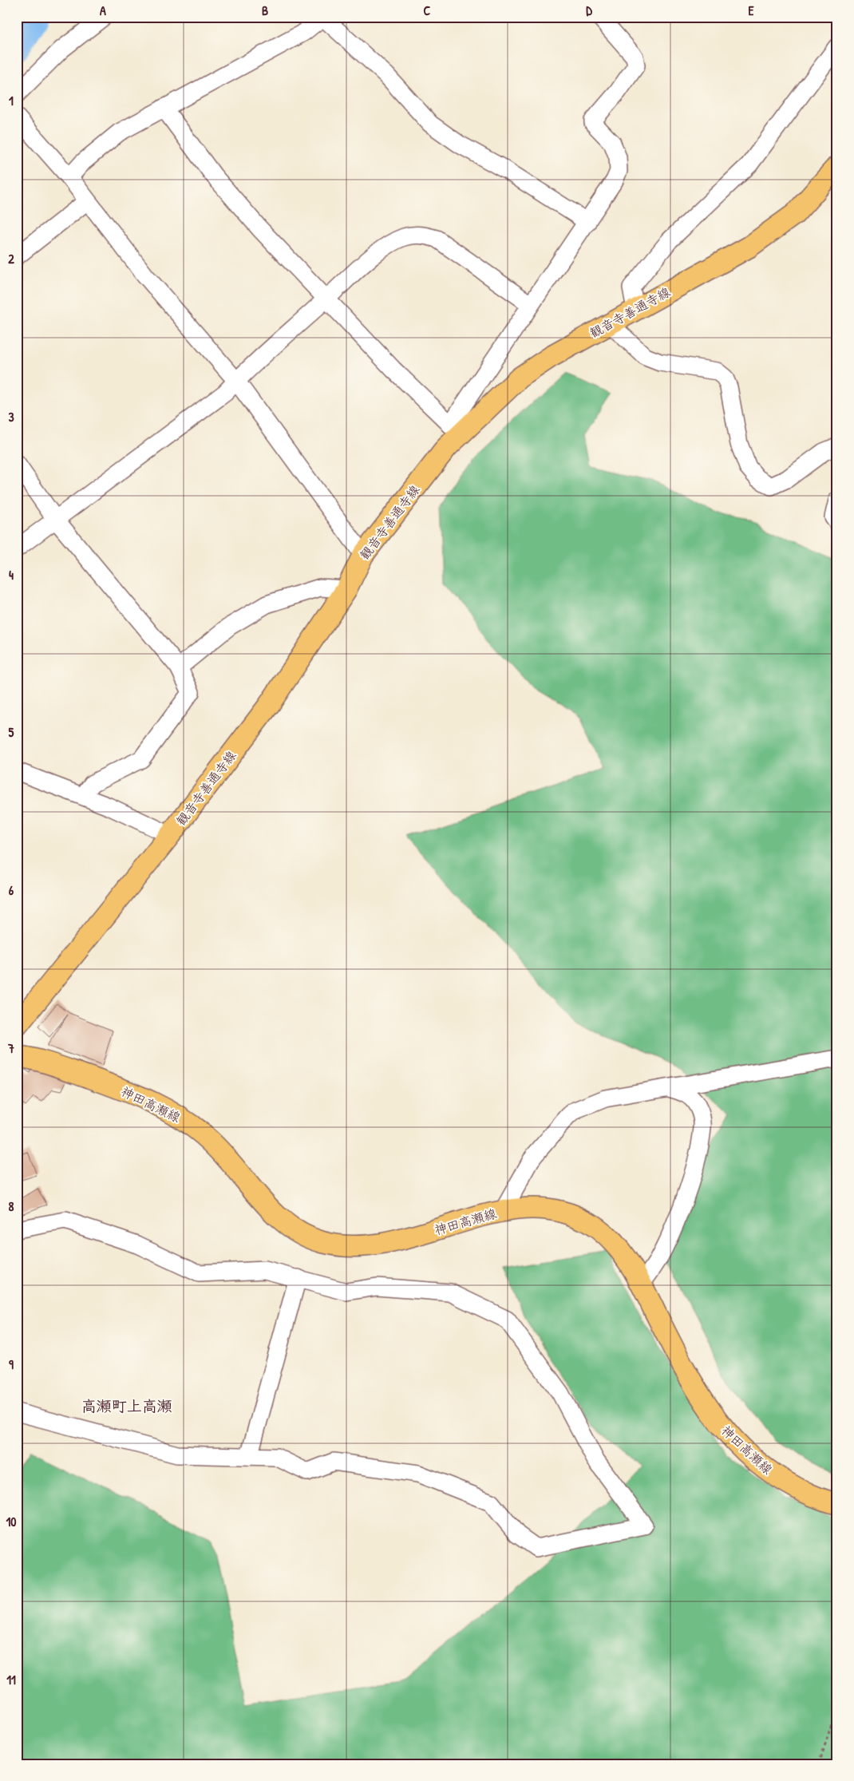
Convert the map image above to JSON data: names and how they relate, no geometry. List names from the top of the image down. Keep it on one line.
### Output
{"streets":{"main road":["観音寺善通寺線","神田高瀬線"]},"districts":["高瀬町上高瀬"],"grid":{"columns":["A","B","C","D","E"],"rows":["1","2","3","4","5","6","7","8","9","10","11"]}}
